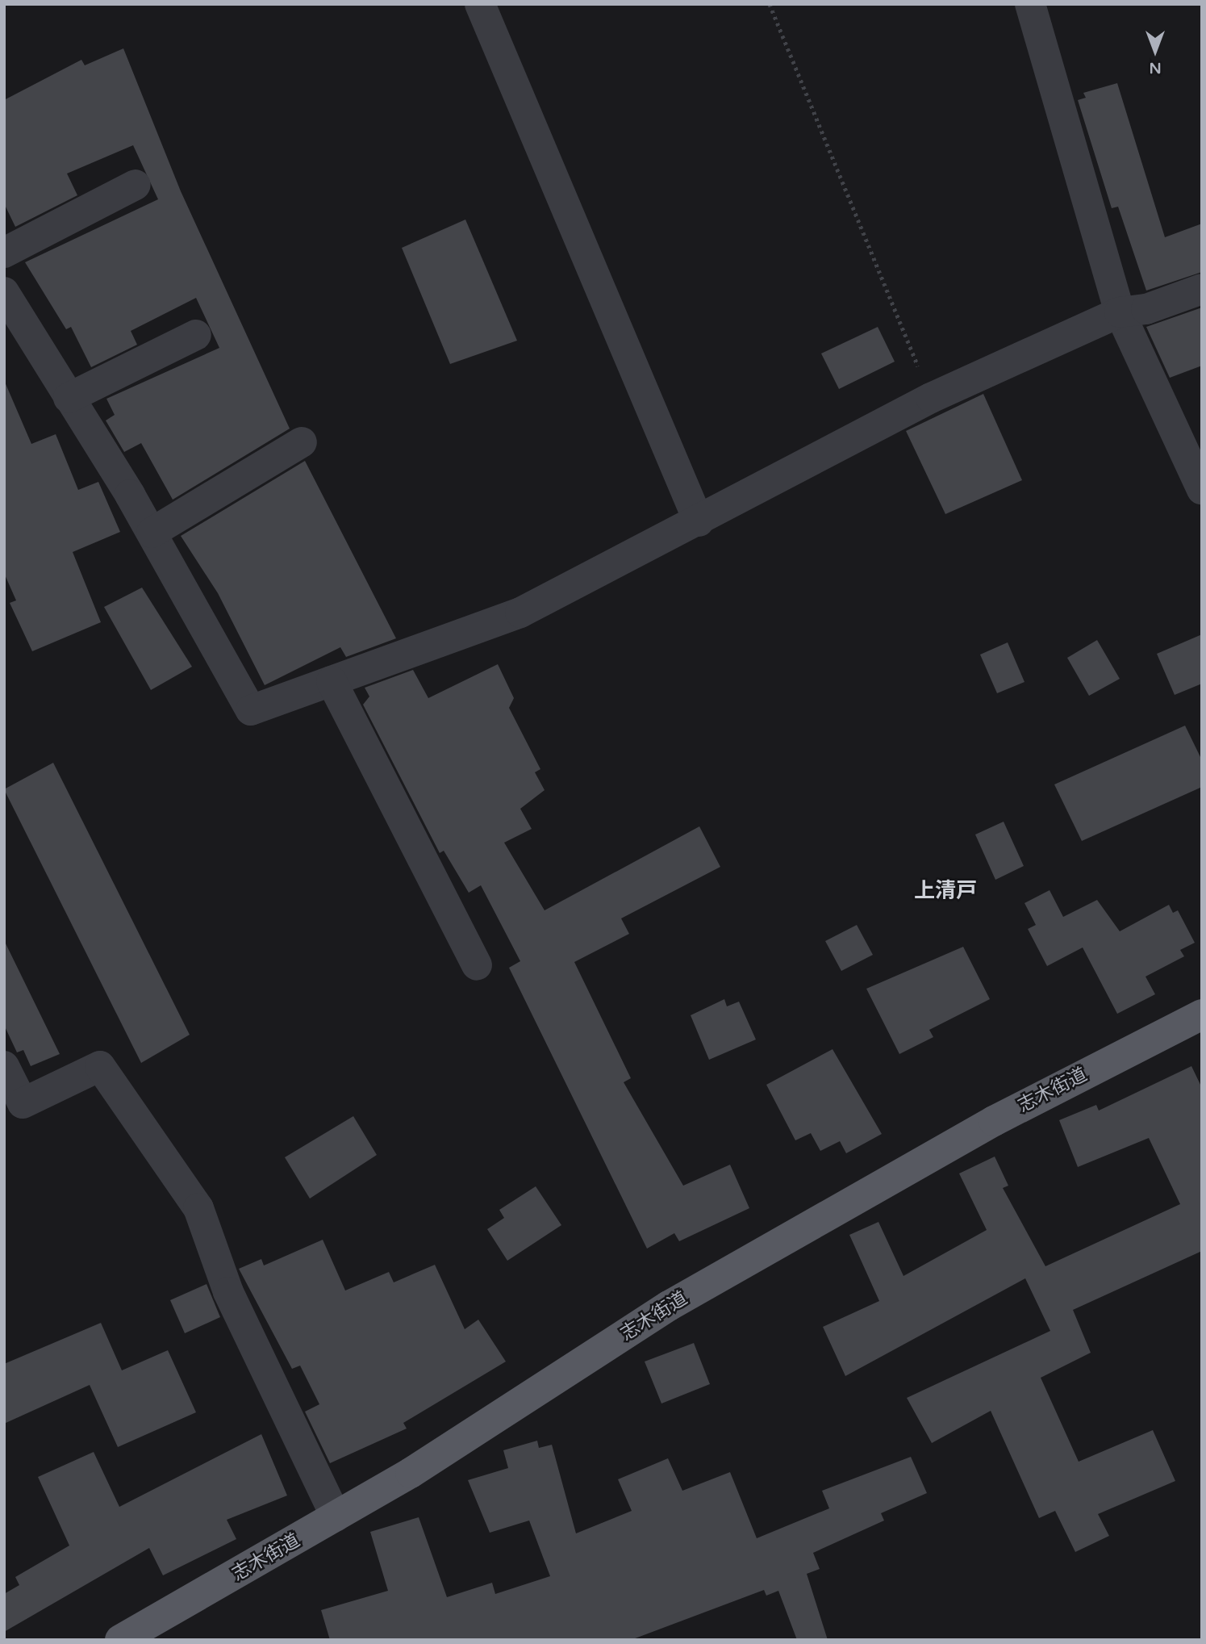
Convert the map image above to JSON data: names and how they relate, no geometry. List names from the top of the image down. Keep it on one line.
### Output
{"streets":{"main road":["志木街道"]},"districts":["上清戸"],"north":"bottom"}
